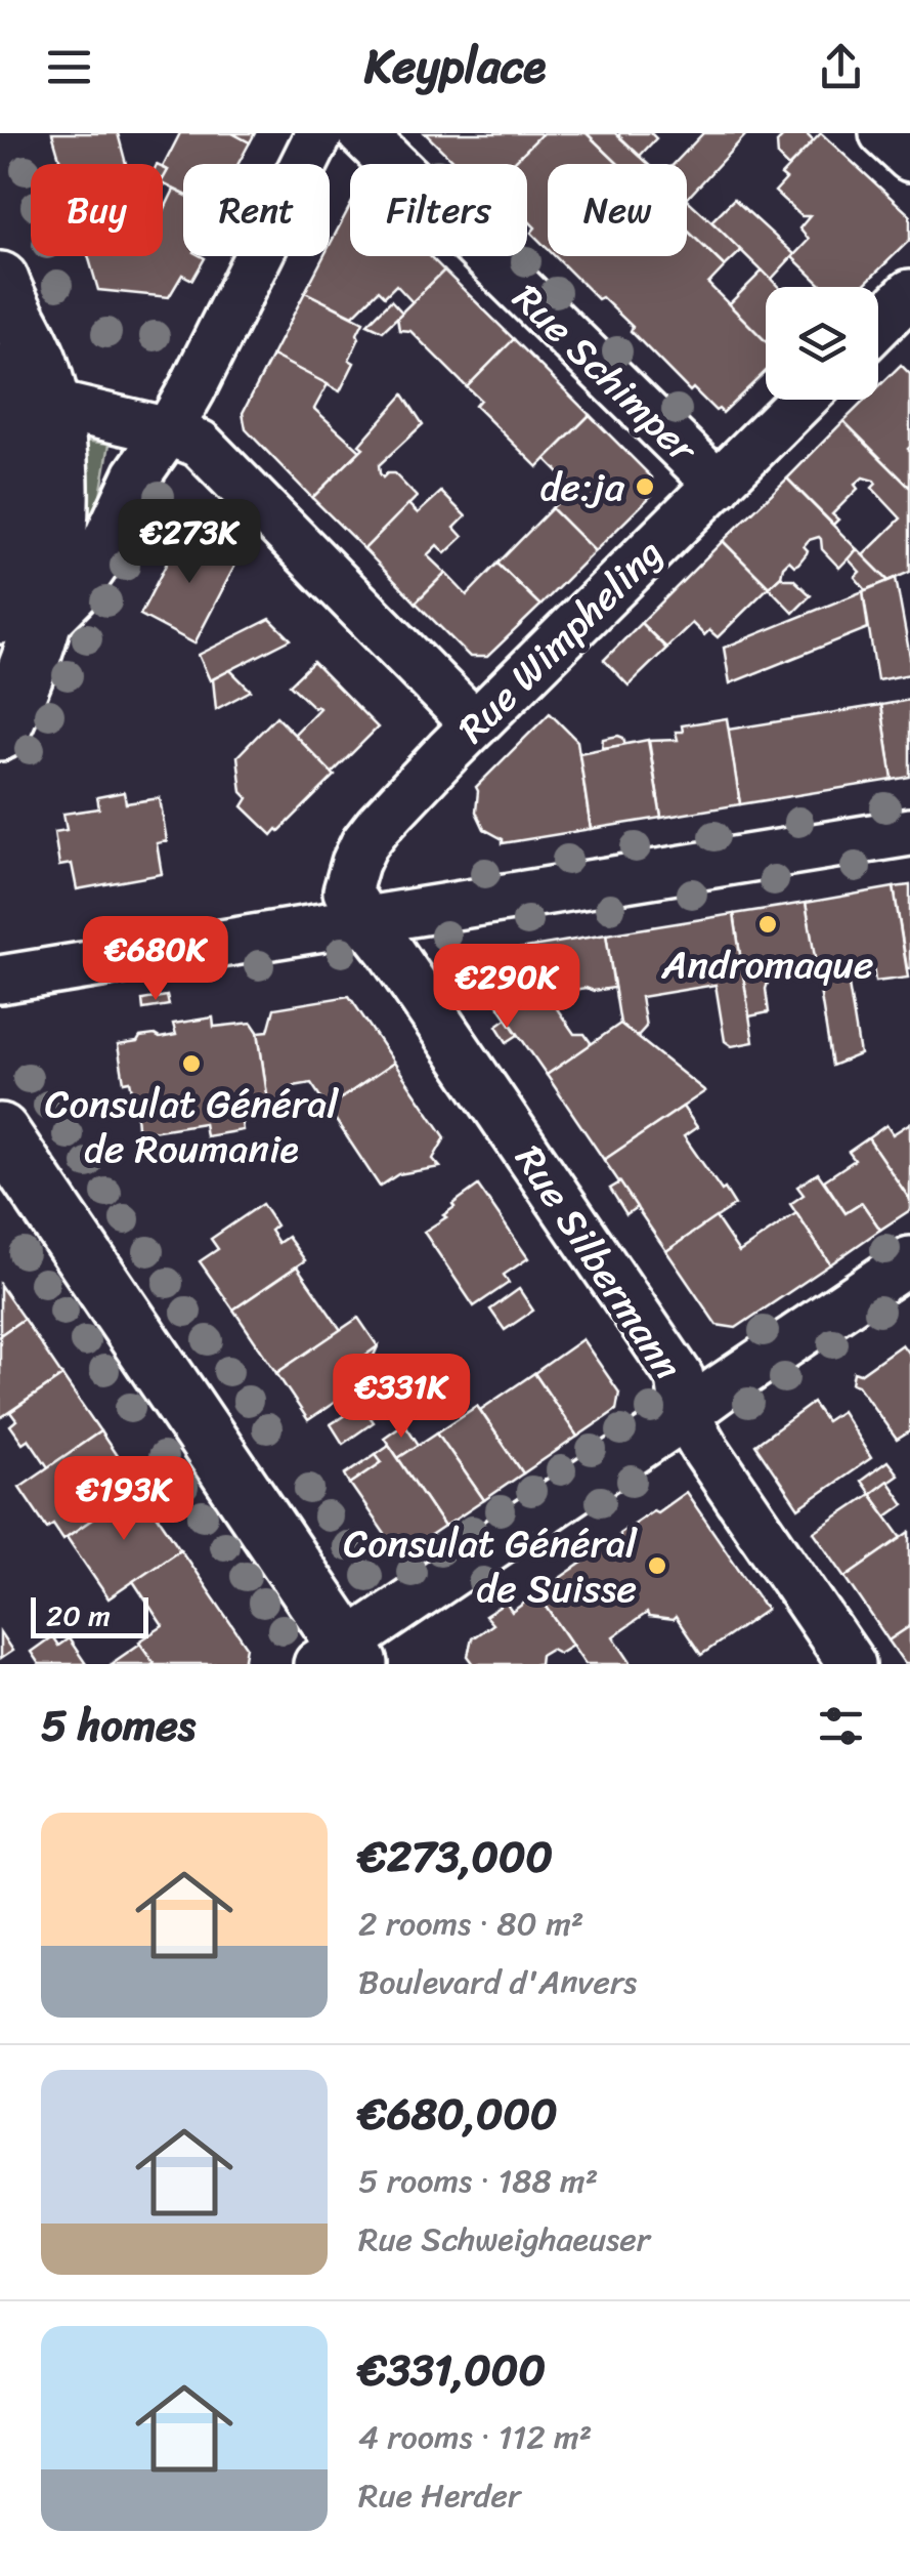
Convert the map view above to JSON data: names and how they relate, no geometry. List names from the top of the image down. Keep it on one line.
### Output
{"streets":{"street":["Rue Schimper","Rue Wimpheling","Rue Silbermann"]},"crossings":[["Rue Schimper","Rue Wimpheling"],["Rue Wimpheling","Rue Silbermann"]],"places":["de:ja","Andromaque","Consulat Général de Roumanie","Consulat Général de Suisse"],"scale_bar":"20 m","page":{"header":"Keyplace","chip":["Buy","Rent","Filters","New"],"price":["€273K","€680K","€290K","€331K","€193K"],"scale":"20 m","heading":"5 homes","list":[{"name":"€273,000","note":"2 rooms · 80 m² · Boulevard d'Anvers"},{"name":"€680,000","note":"5 rooms · 188 m² · Rue Schweighaeuser"},{"name":"€331,000","note":"4 rooms · 112 m² · Rue Herder"}]}}
